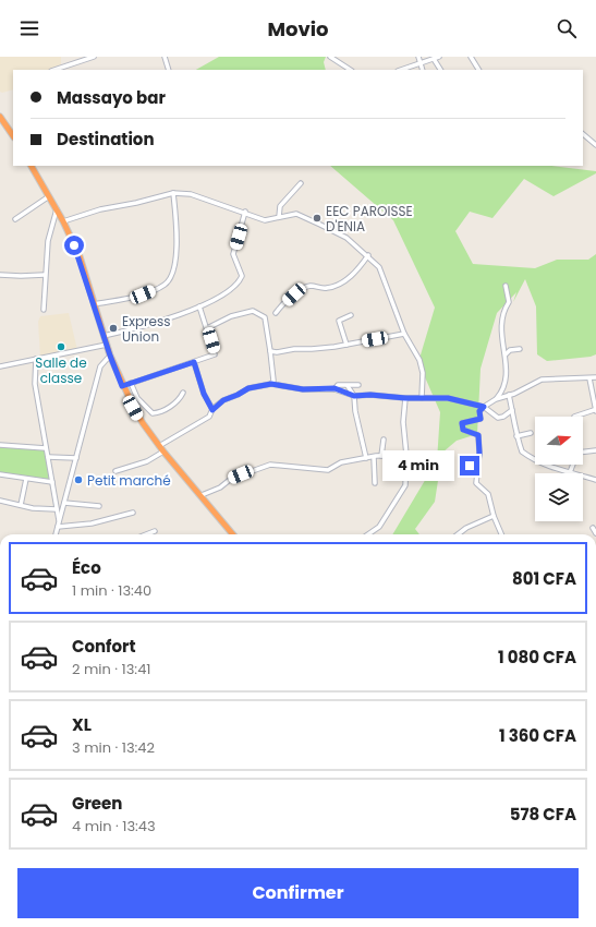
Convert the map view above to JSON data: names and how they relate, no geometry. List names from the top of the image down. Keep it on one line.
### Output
{"places":["EEC PAROISSE D'ENIA","Express Union","Salle de classe","Petit marché"],"north":"right","page":{"header":"Movio","banner":["Massayo bar","Destination"],"bubble":"4 min","list":[{"name":"Éco","note":"1 min · 13:40","value":"801 CFA"},{"name":"Confort","note":"2 min · 13:41","value":"1 080 CFA"},{"name":"XL","note":"3 min · 13:42","value":"1 360 CFA"},{"name":"Green","note":"4 min · 13:43","value":"578 CFA"}],"buttons":"Confirmer"}}
